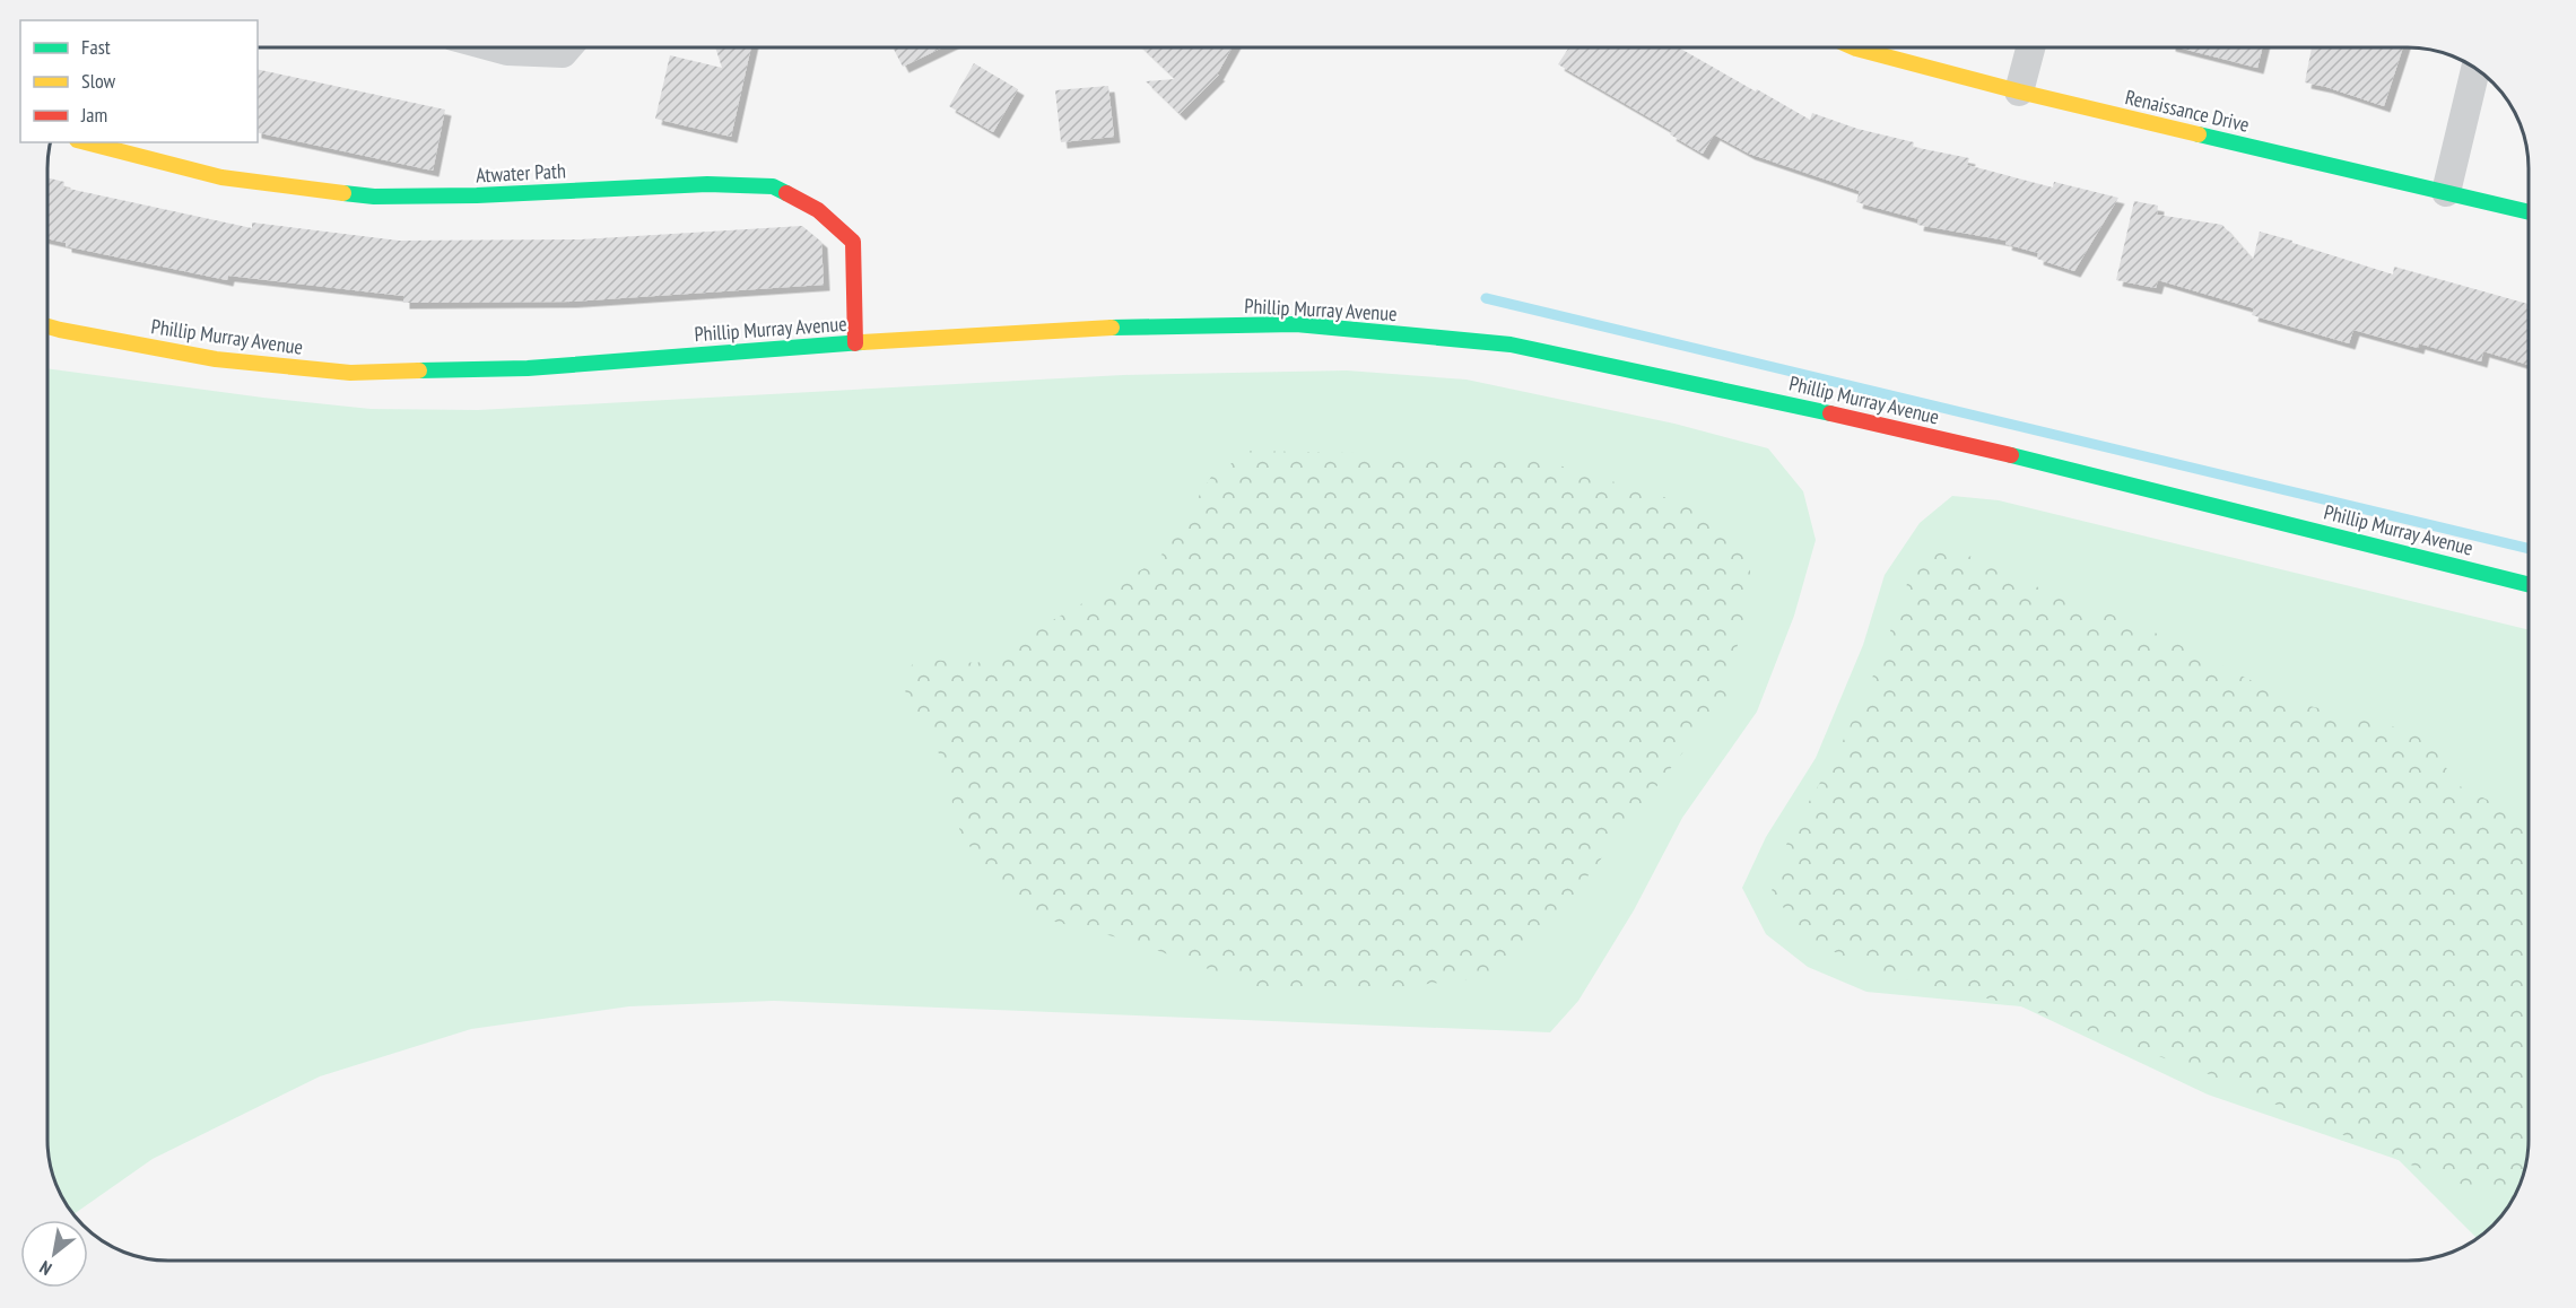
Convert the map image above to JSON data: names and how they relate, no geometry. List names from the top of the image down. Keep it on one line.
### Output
{"streets":{"main road":["Renaissance Drive","Atwater Path","Phillip Murray Avenue"]},"crossings":[["Atwater Path","Phillip Murray Avenue"]],"legend":["Fast","Slow","Jam"],"north":"bottom left"}
